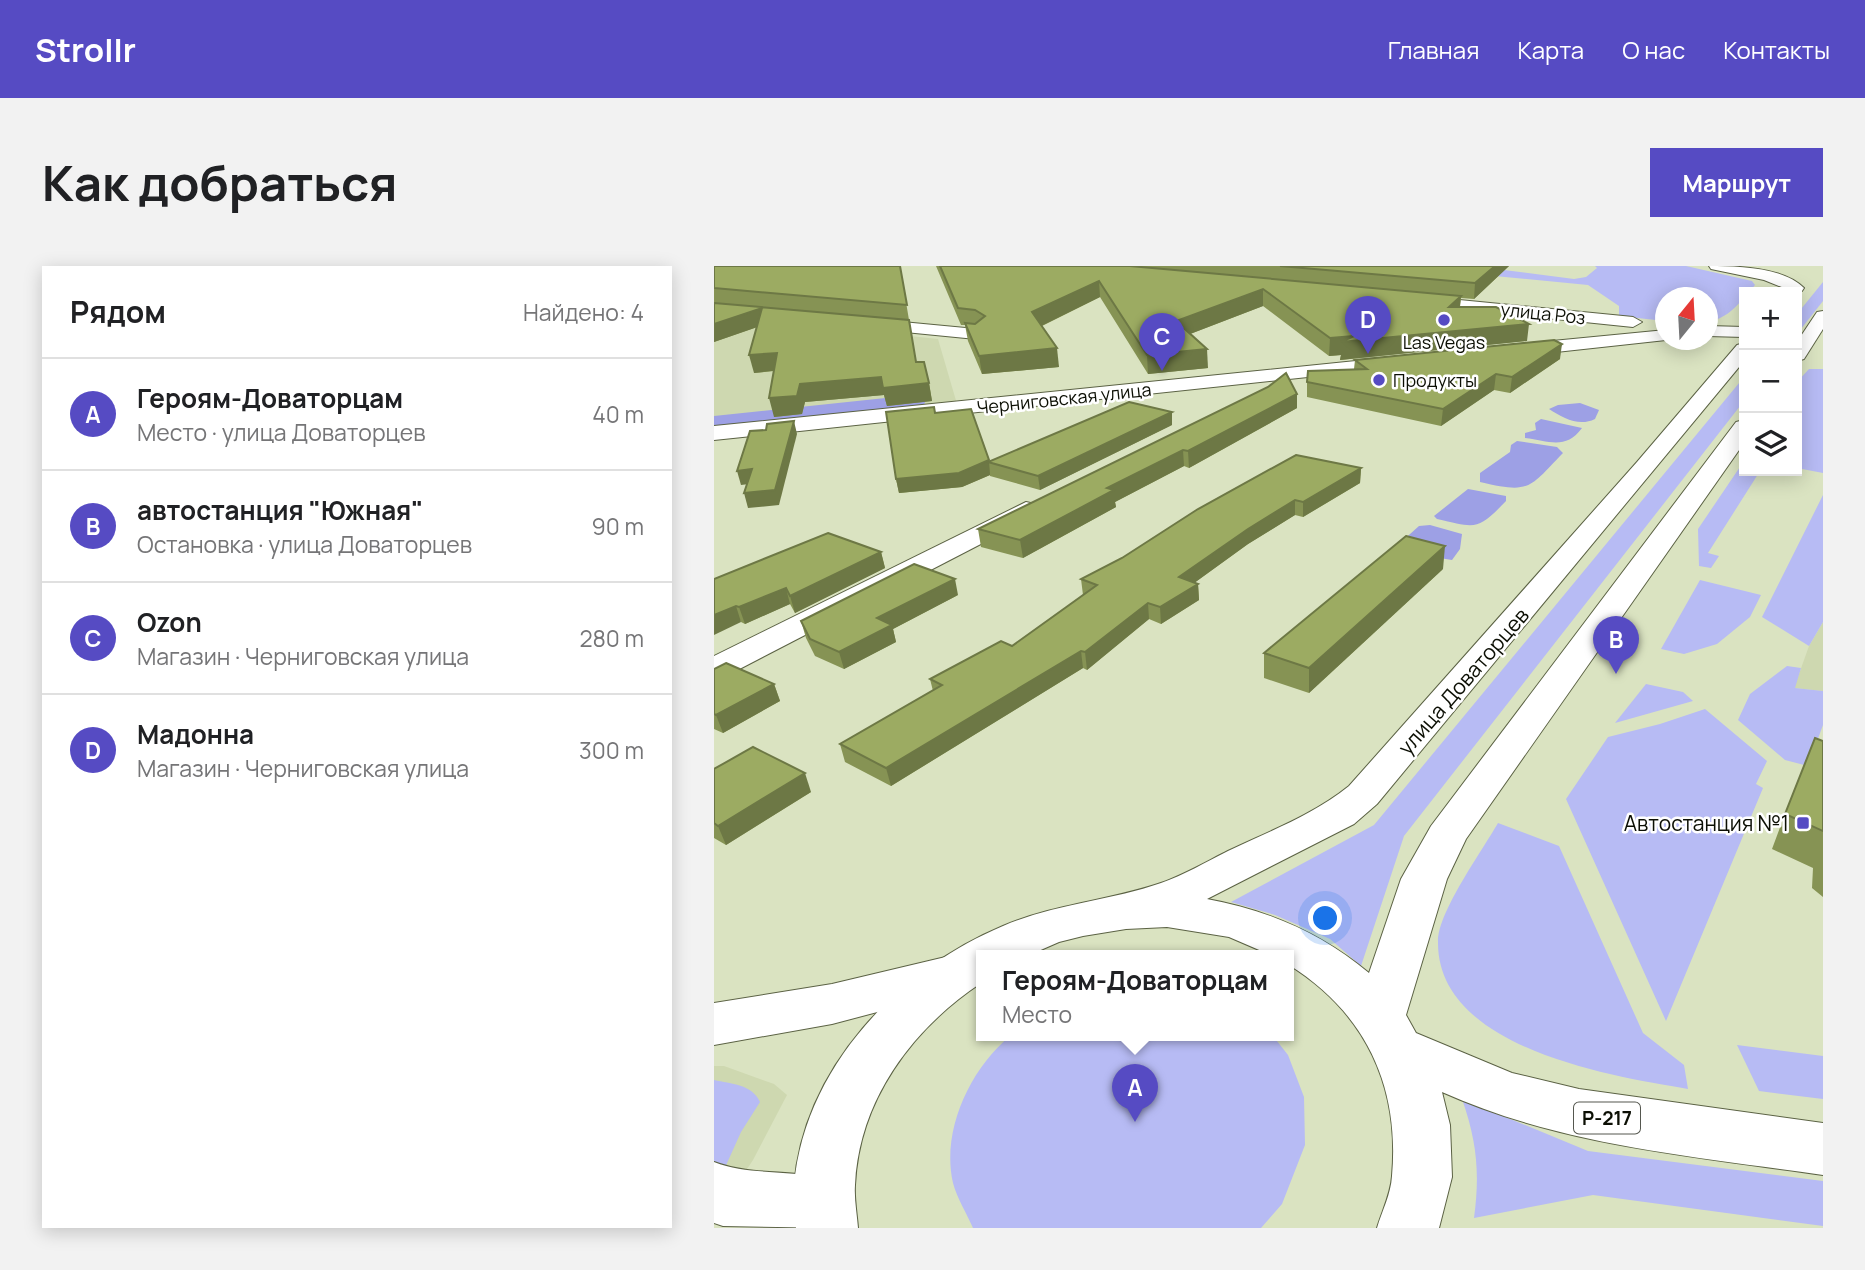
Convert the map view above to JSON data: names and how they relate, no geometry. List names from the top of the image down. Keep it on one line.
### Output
{"streets":{"main road":["улица Роз","Черниговская улица","улица Доваторцев","Р-217"]},"places":{"other":["Las Vegas","Продукты"],"transit":["Автостанция №1"]},"north":"top","page":{"header":"Strollr","nav":["Главная","Карта","О нас","Контакты"],"buttons":"Маршрут","title":"Как добраться","heading":["Рядом","Найдено: 4"],"map_buttons":["+","−"],"pins":["D","C","B","A"],"list":[{"mark":"A","name":"Героям-Доваторцам","note":"Место · улица Доваторцев","value":"40 m"},{"mark":"B","name":"автостанция \"Южная\"","note":"Остановка · улица Доваторцев","value":"90 m"},{"mark":"C","name":"Ozon","note":"Магазин · Черниговская улица","value":"280 m"},{"mark":"D","name":"Мадонна","note":"Магазин · Черниговская улица","value":"300 m"}],"popup":["Героям-Доваторцам","Место"]}}
